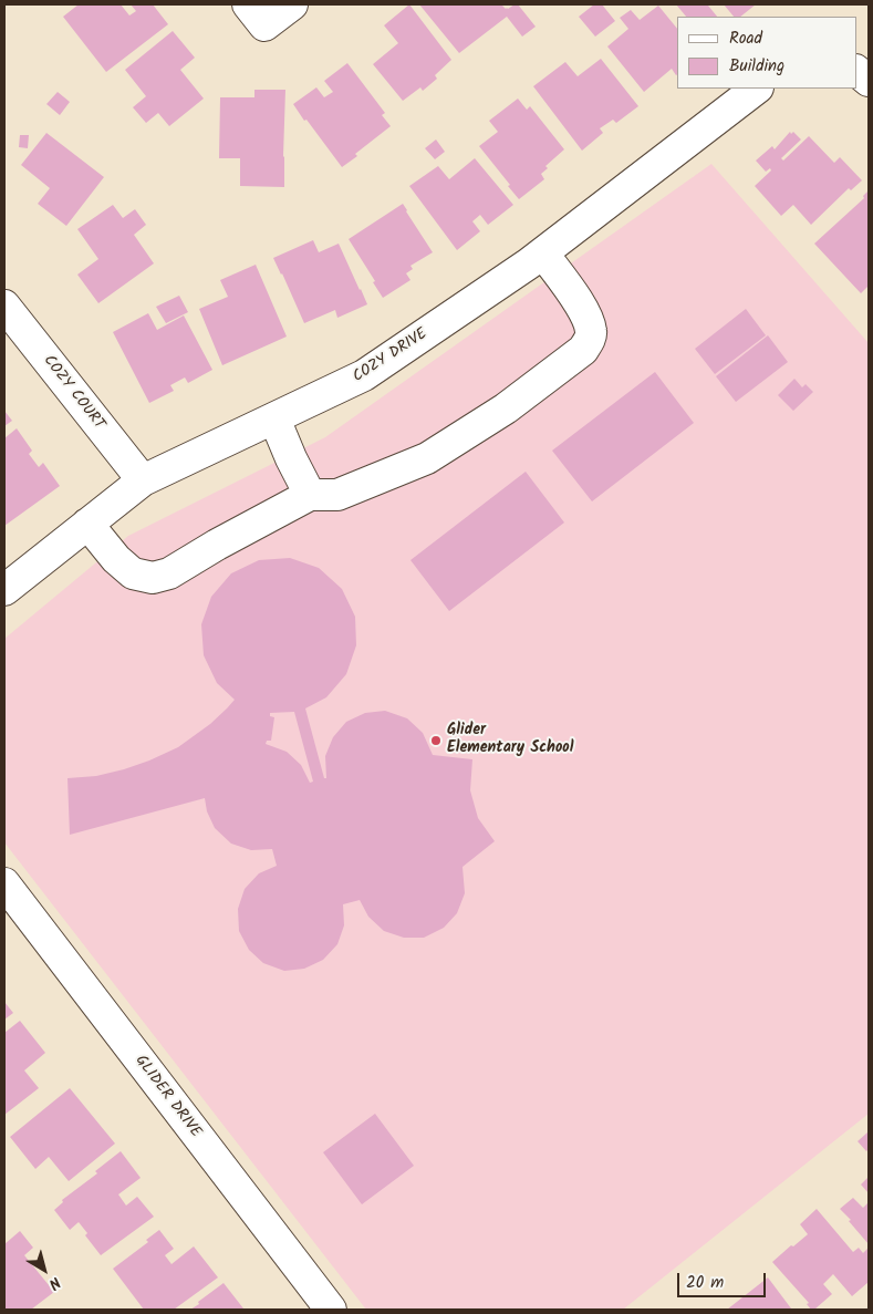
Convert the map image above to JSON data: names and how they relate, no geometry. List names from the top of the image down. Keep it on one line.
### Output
{"streets":{"street":["COZY DRIVE","COZY COURT","GLIDER DRIVE"]},"crossings":[["COZY DRIVE","COZY COURT"]],"places":["Glider Elementary School"],"legend":["Road","Building"],"scale_bar":"20 m","north":"bottom right"}
